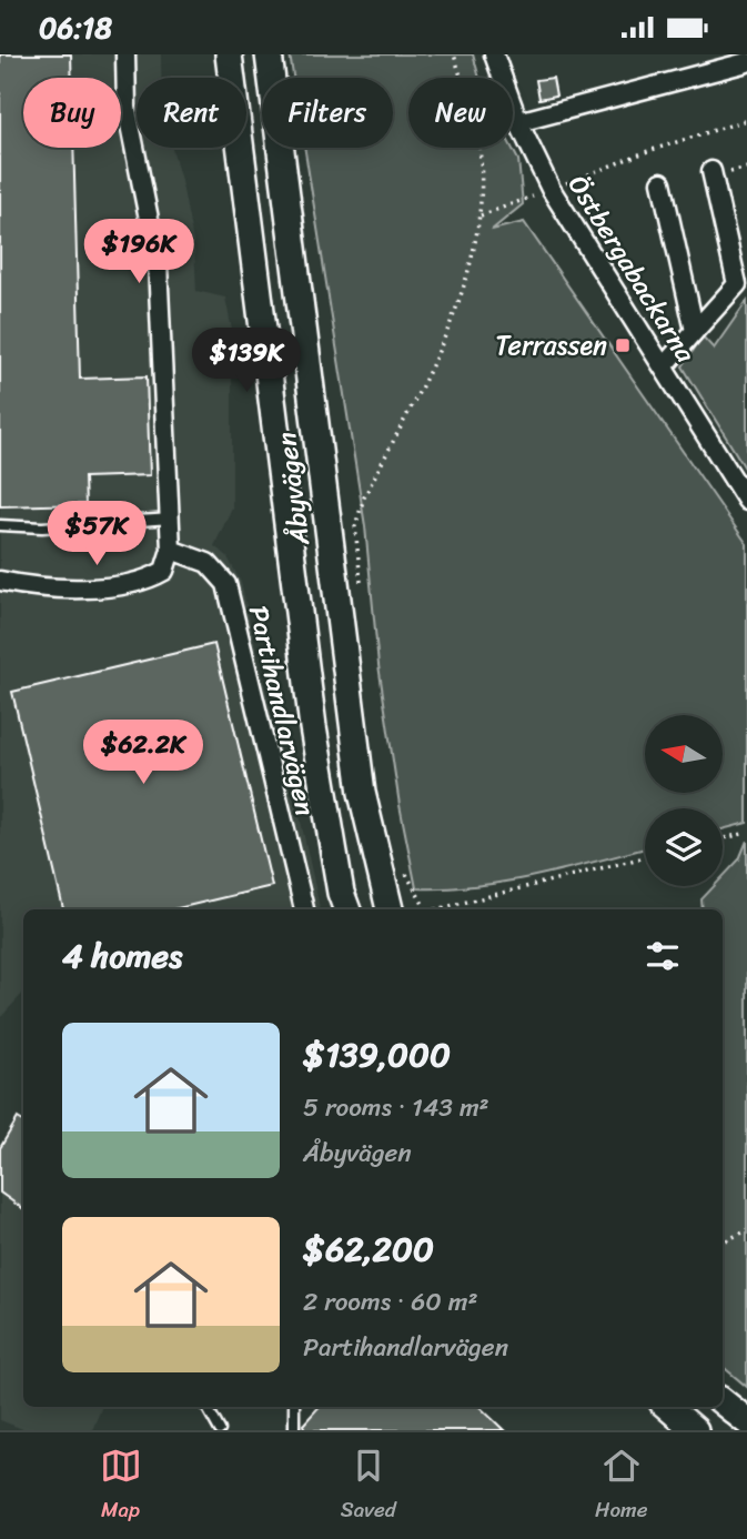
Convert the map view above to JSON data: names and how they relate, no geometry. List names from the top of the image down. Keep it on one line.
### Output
{"streets":{"street":["Östbergabackarna","Åbyvägen","Partihandlarvägen"]},"places":{"transit":["Terrassen"]},"north":"left","page":{"status":"06:18","chip":["Buy","Rent","Filters","New"],"price":["$196K","$139K","$57K","$62.2K"],"heading":"4 homes","list":[{"name":"$139,000","note":"5 rooms · 143 m² · Åbyvägen"},{"name":"$62,200","note":"2 rooms · 60 m² · Partihandlarvägen"}],"tabs":["Map","Saved","Home"]}}
